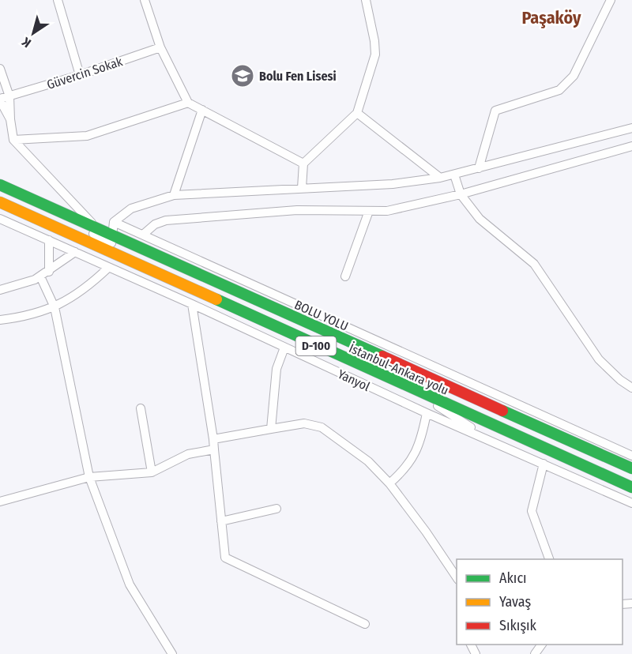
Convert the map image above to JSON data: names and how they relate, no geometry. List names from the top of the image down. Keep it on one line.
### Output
{"streets":{"highway":["BOLU YOLU","D-100","İstanbul-Ankara yolu"],"street":["Güvercin Sokak","Yanyol"]},"districts":["Paşaköy"],"places":{"school or university":["Bolu Fen Lisesi"]},"legend":["Akıcı","Yavaş","Sıkışık"],"north":"bottom left"}
